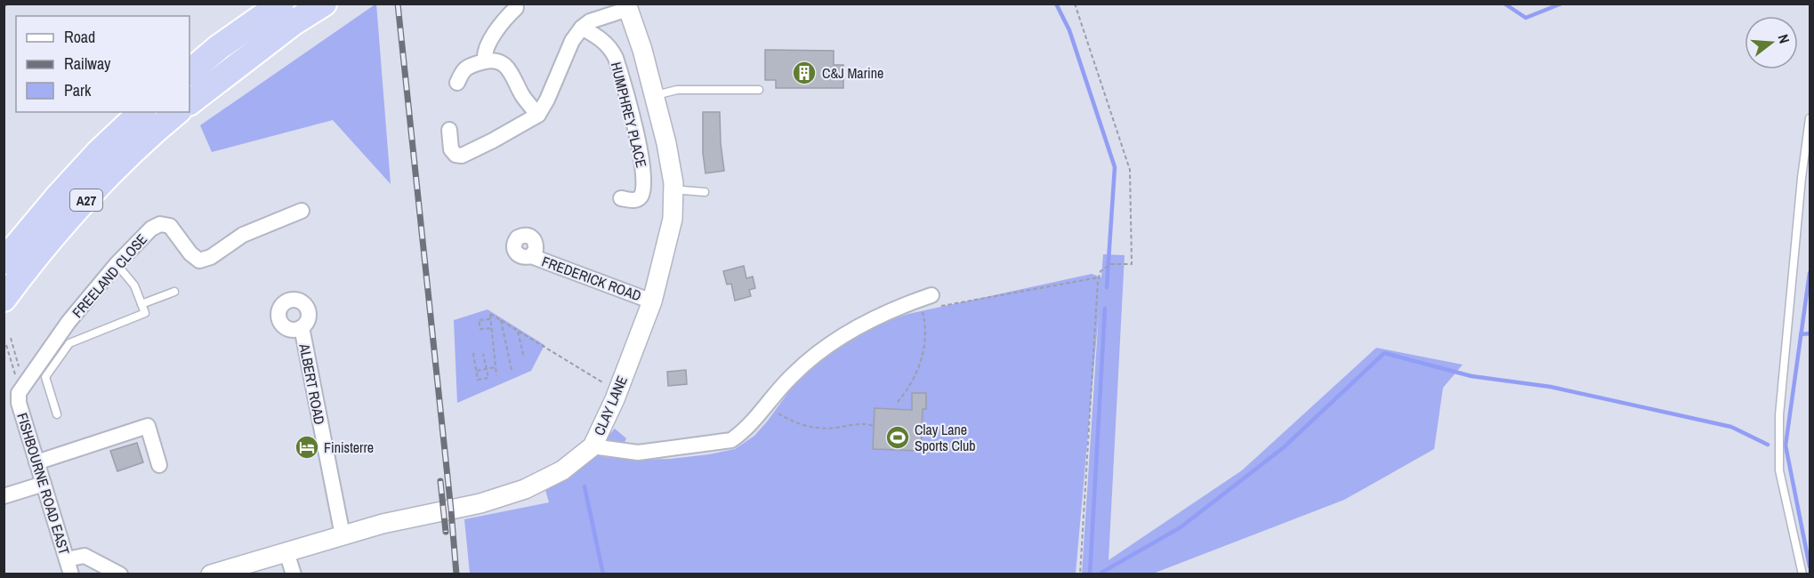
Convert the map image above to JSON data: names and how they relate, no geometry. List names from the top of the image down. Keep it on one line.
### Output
{"streets":{"highway":["A27"],"street":["HUMPHREY PLACE","FREELAND CLOSE","FREDERICK ROAD","ALBERT ROAD","CLAY LANE","FISHBOURNE ROAD EAST"]},"crossings":[["FREELAND CLOSE","FISHBOURNE ROAD EAST"],["FREDERICK ROAD","CLAY LANE"],["ALBERT ROAD","CLAY LANE"]],"places":{"building":["C&J Marine"],"sports":["Clay Lane Sports Club"],"hotel":["Finisterre"]},"legend":["Road","Railway","Park"],"north":"right"}
